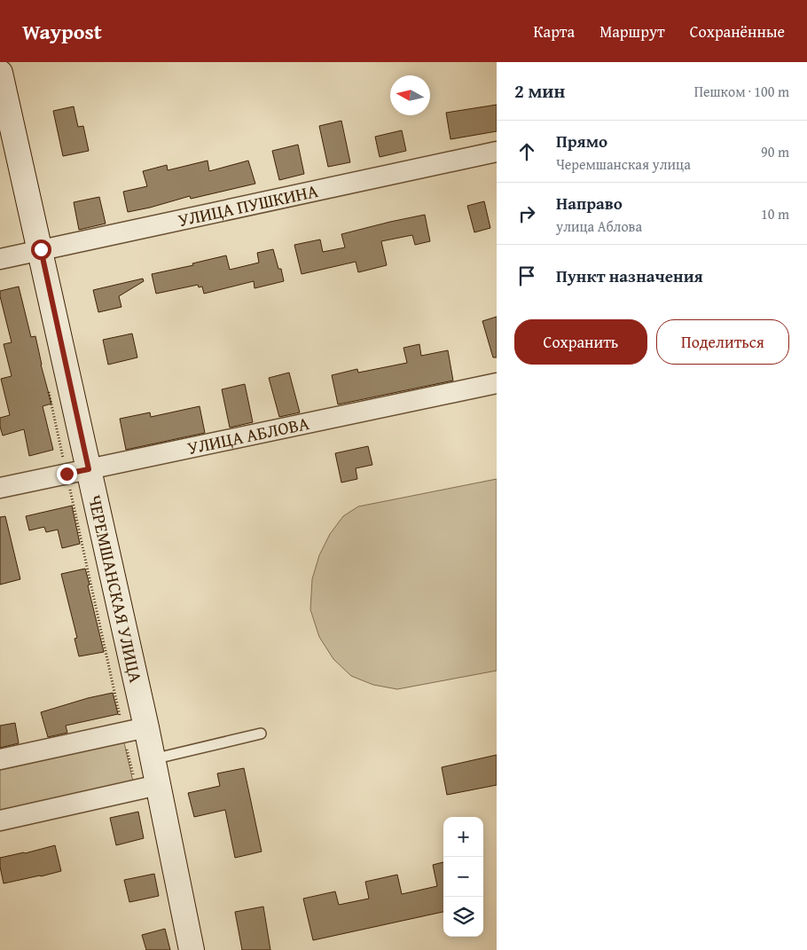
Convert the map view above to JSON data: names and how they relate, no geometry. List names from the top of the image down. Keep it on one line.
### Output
{"streets":{"main road":["ЧЕРЕМШАНСКАЯ УЛИЦА"],"street":["УЛИЦА ПУШКИНА","УЛИЦА АБЛОВА"]},"crossings":[["УЛИЦА ПУШКИНА","ЧЕРЕМШАНСКАЯ УЛИЦА"],["УЛИЦА АБЛОВА","ЧЕРЕМШАНСКАЯ УЛИЦА"]],"north":"left","page":{"header":"Waypost","nav":["Карта","Маршрут","Сохранённые"],"heading":["2 мин","Пешком · 100 m"],"list":[["Прямо","Черемшанская улица","90 m"],["Направо","улица Аблова","10 m"],"Пункт назначения"],"buttons":["Сохранить","Поделиться"],"map_buttons":["+","−"]}}
